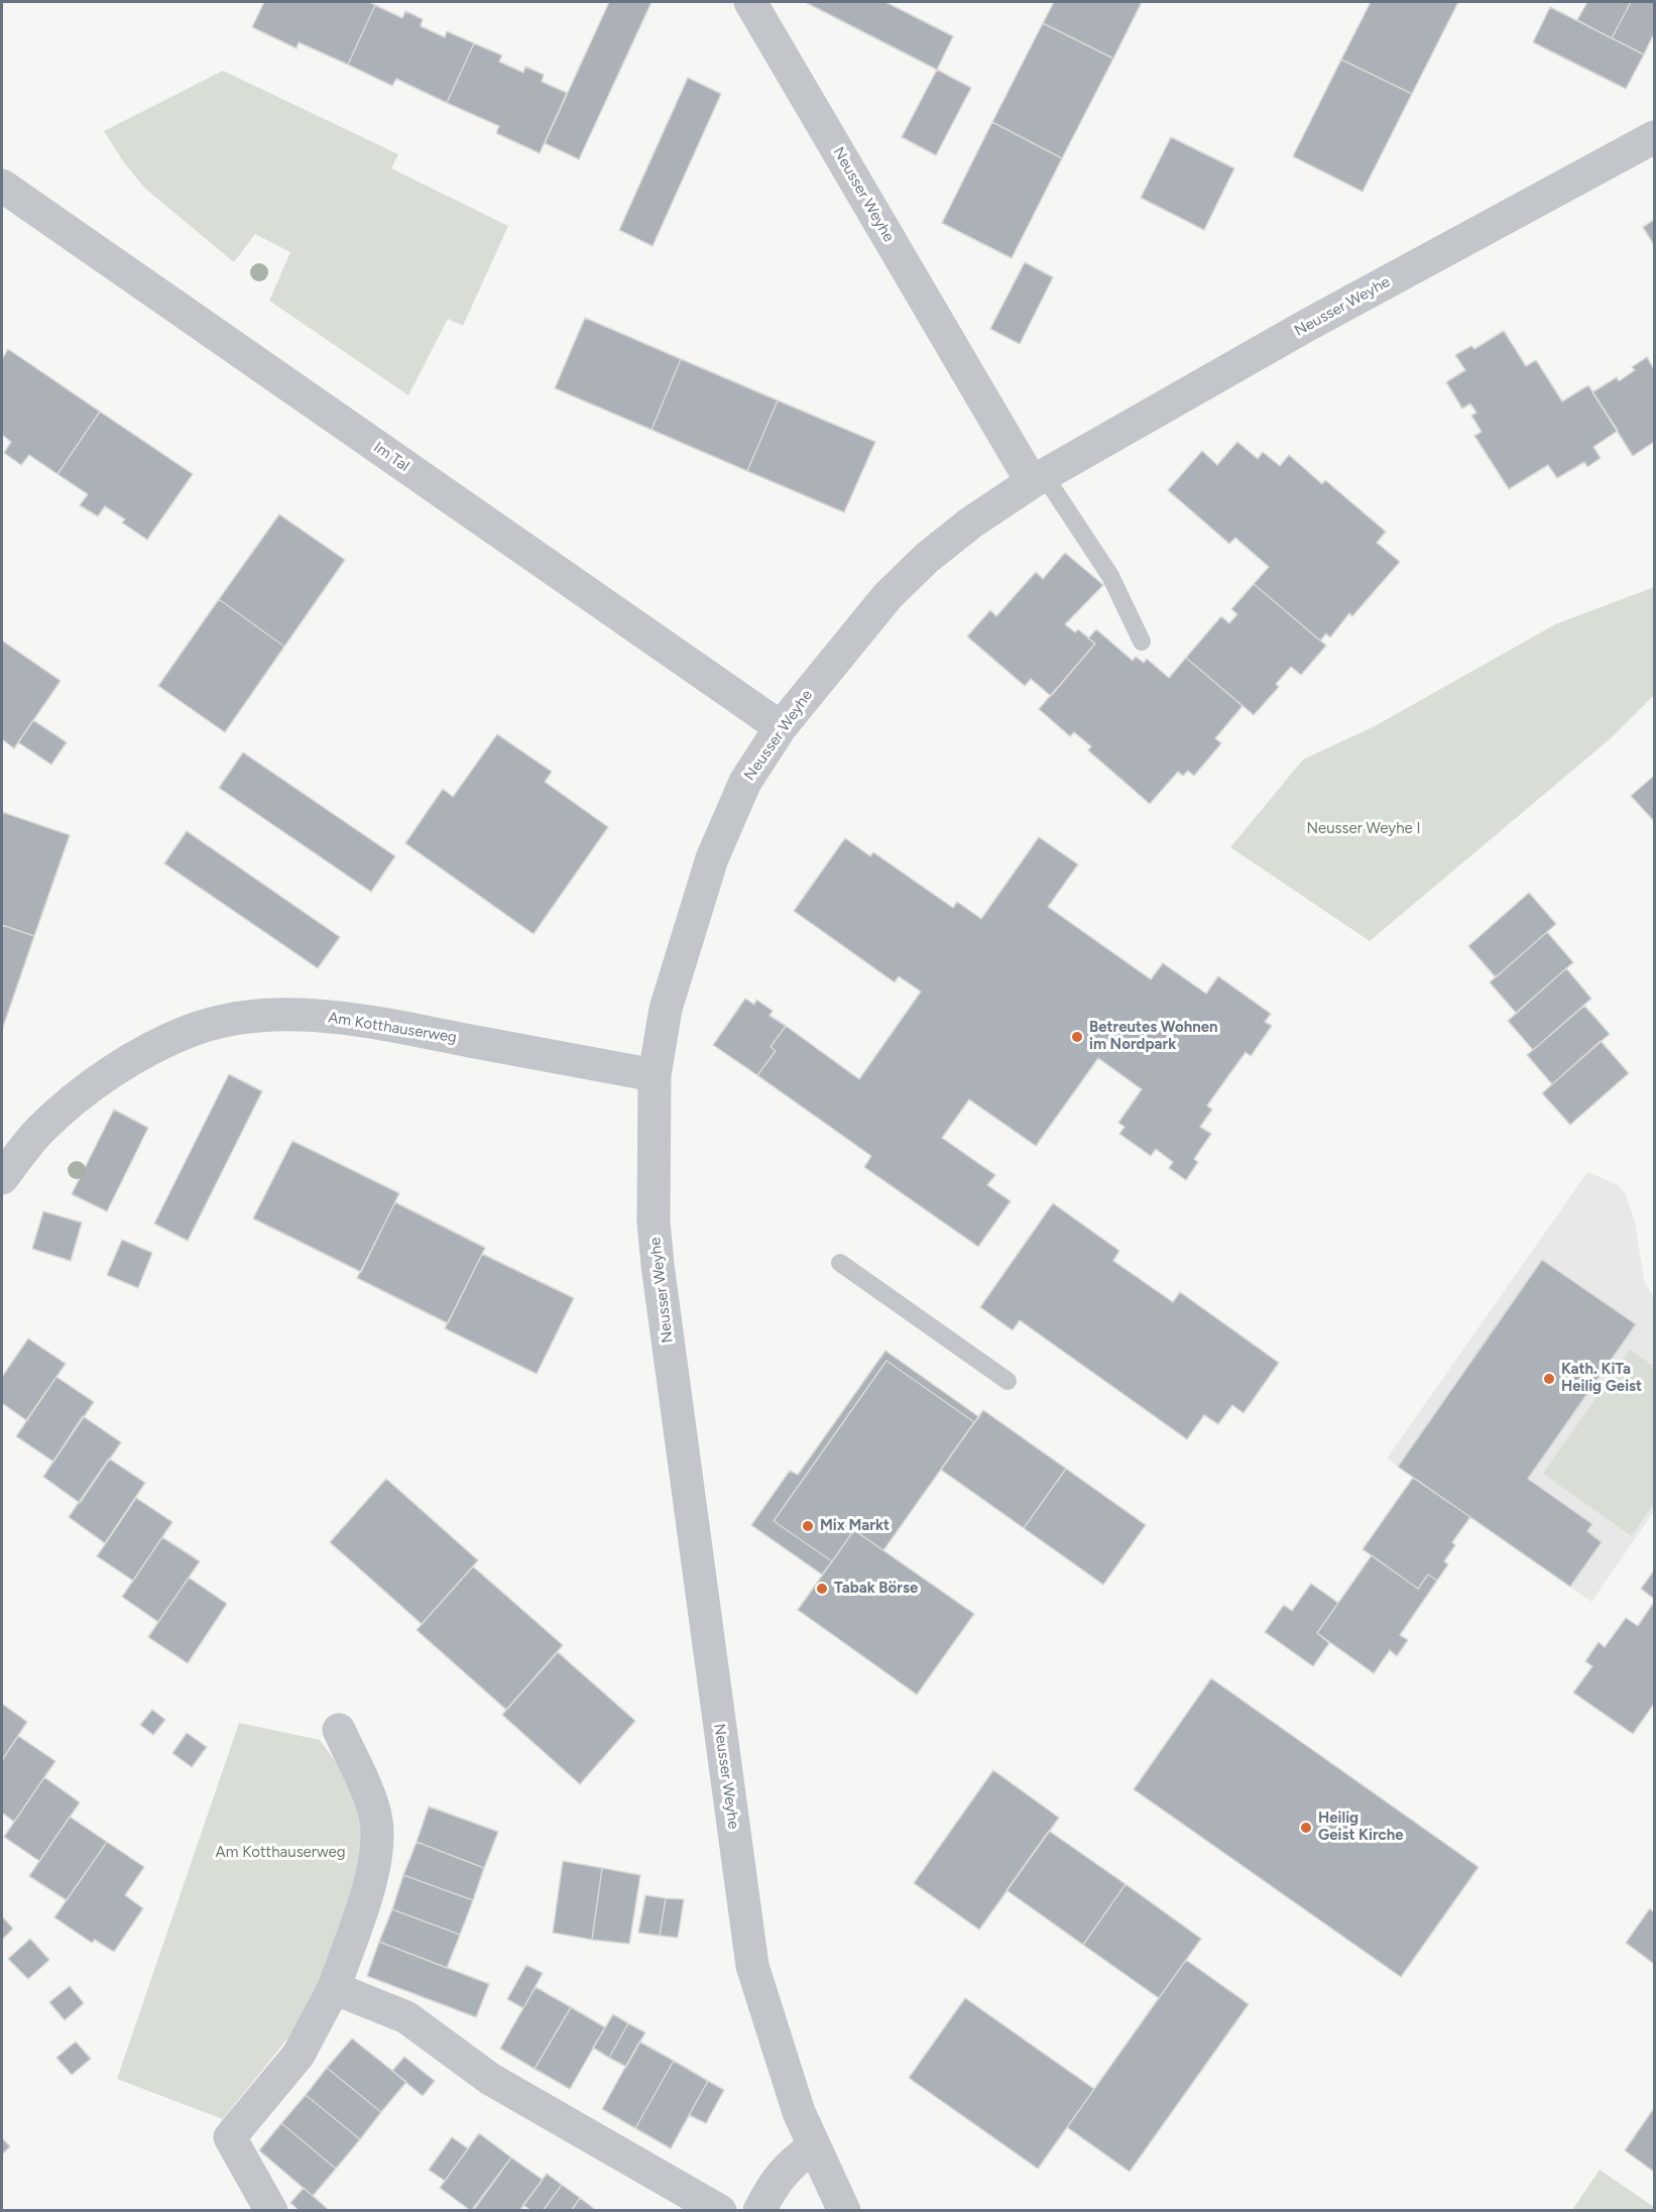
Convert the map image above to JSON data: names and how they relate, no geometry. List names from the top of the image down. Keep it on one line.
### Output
{"streets":{"street":["Neusser Weyhe","Im Tal","Am Kotthauserweg"]},"crossings":[["Neusser Weyhe","Im Tal"],["Neusser Weyhe","Am Kotthauserweg"]],"parks":["Neusser Weyhe I","Am Kotthauserweg"],"places":["Betreutes Wohnen im Nordpark","Kath. KiTa Heilig Geist","Mix Markt","Tabak Börse","Heilig Geist Kirche"]}
